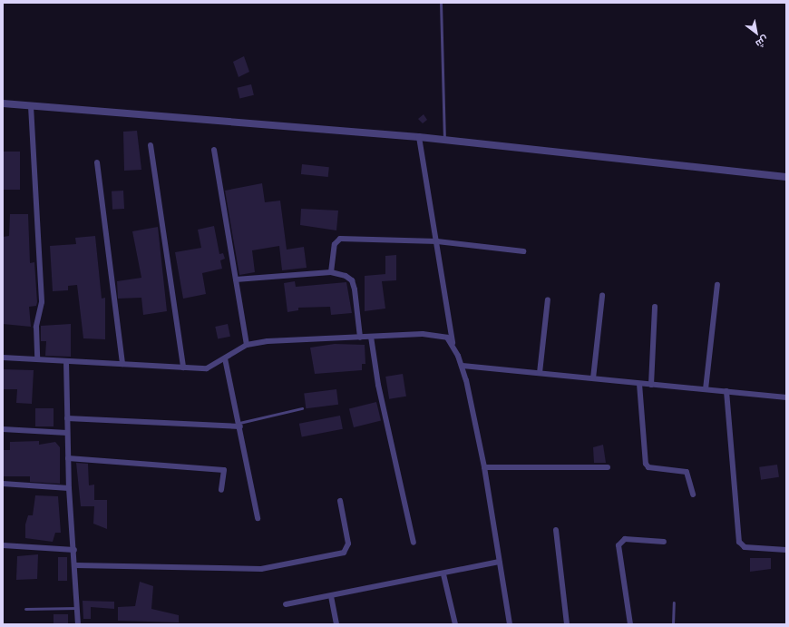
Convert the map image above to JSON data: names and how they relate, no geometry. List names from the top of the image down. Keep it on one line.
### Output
{"north":"bottom right"}
